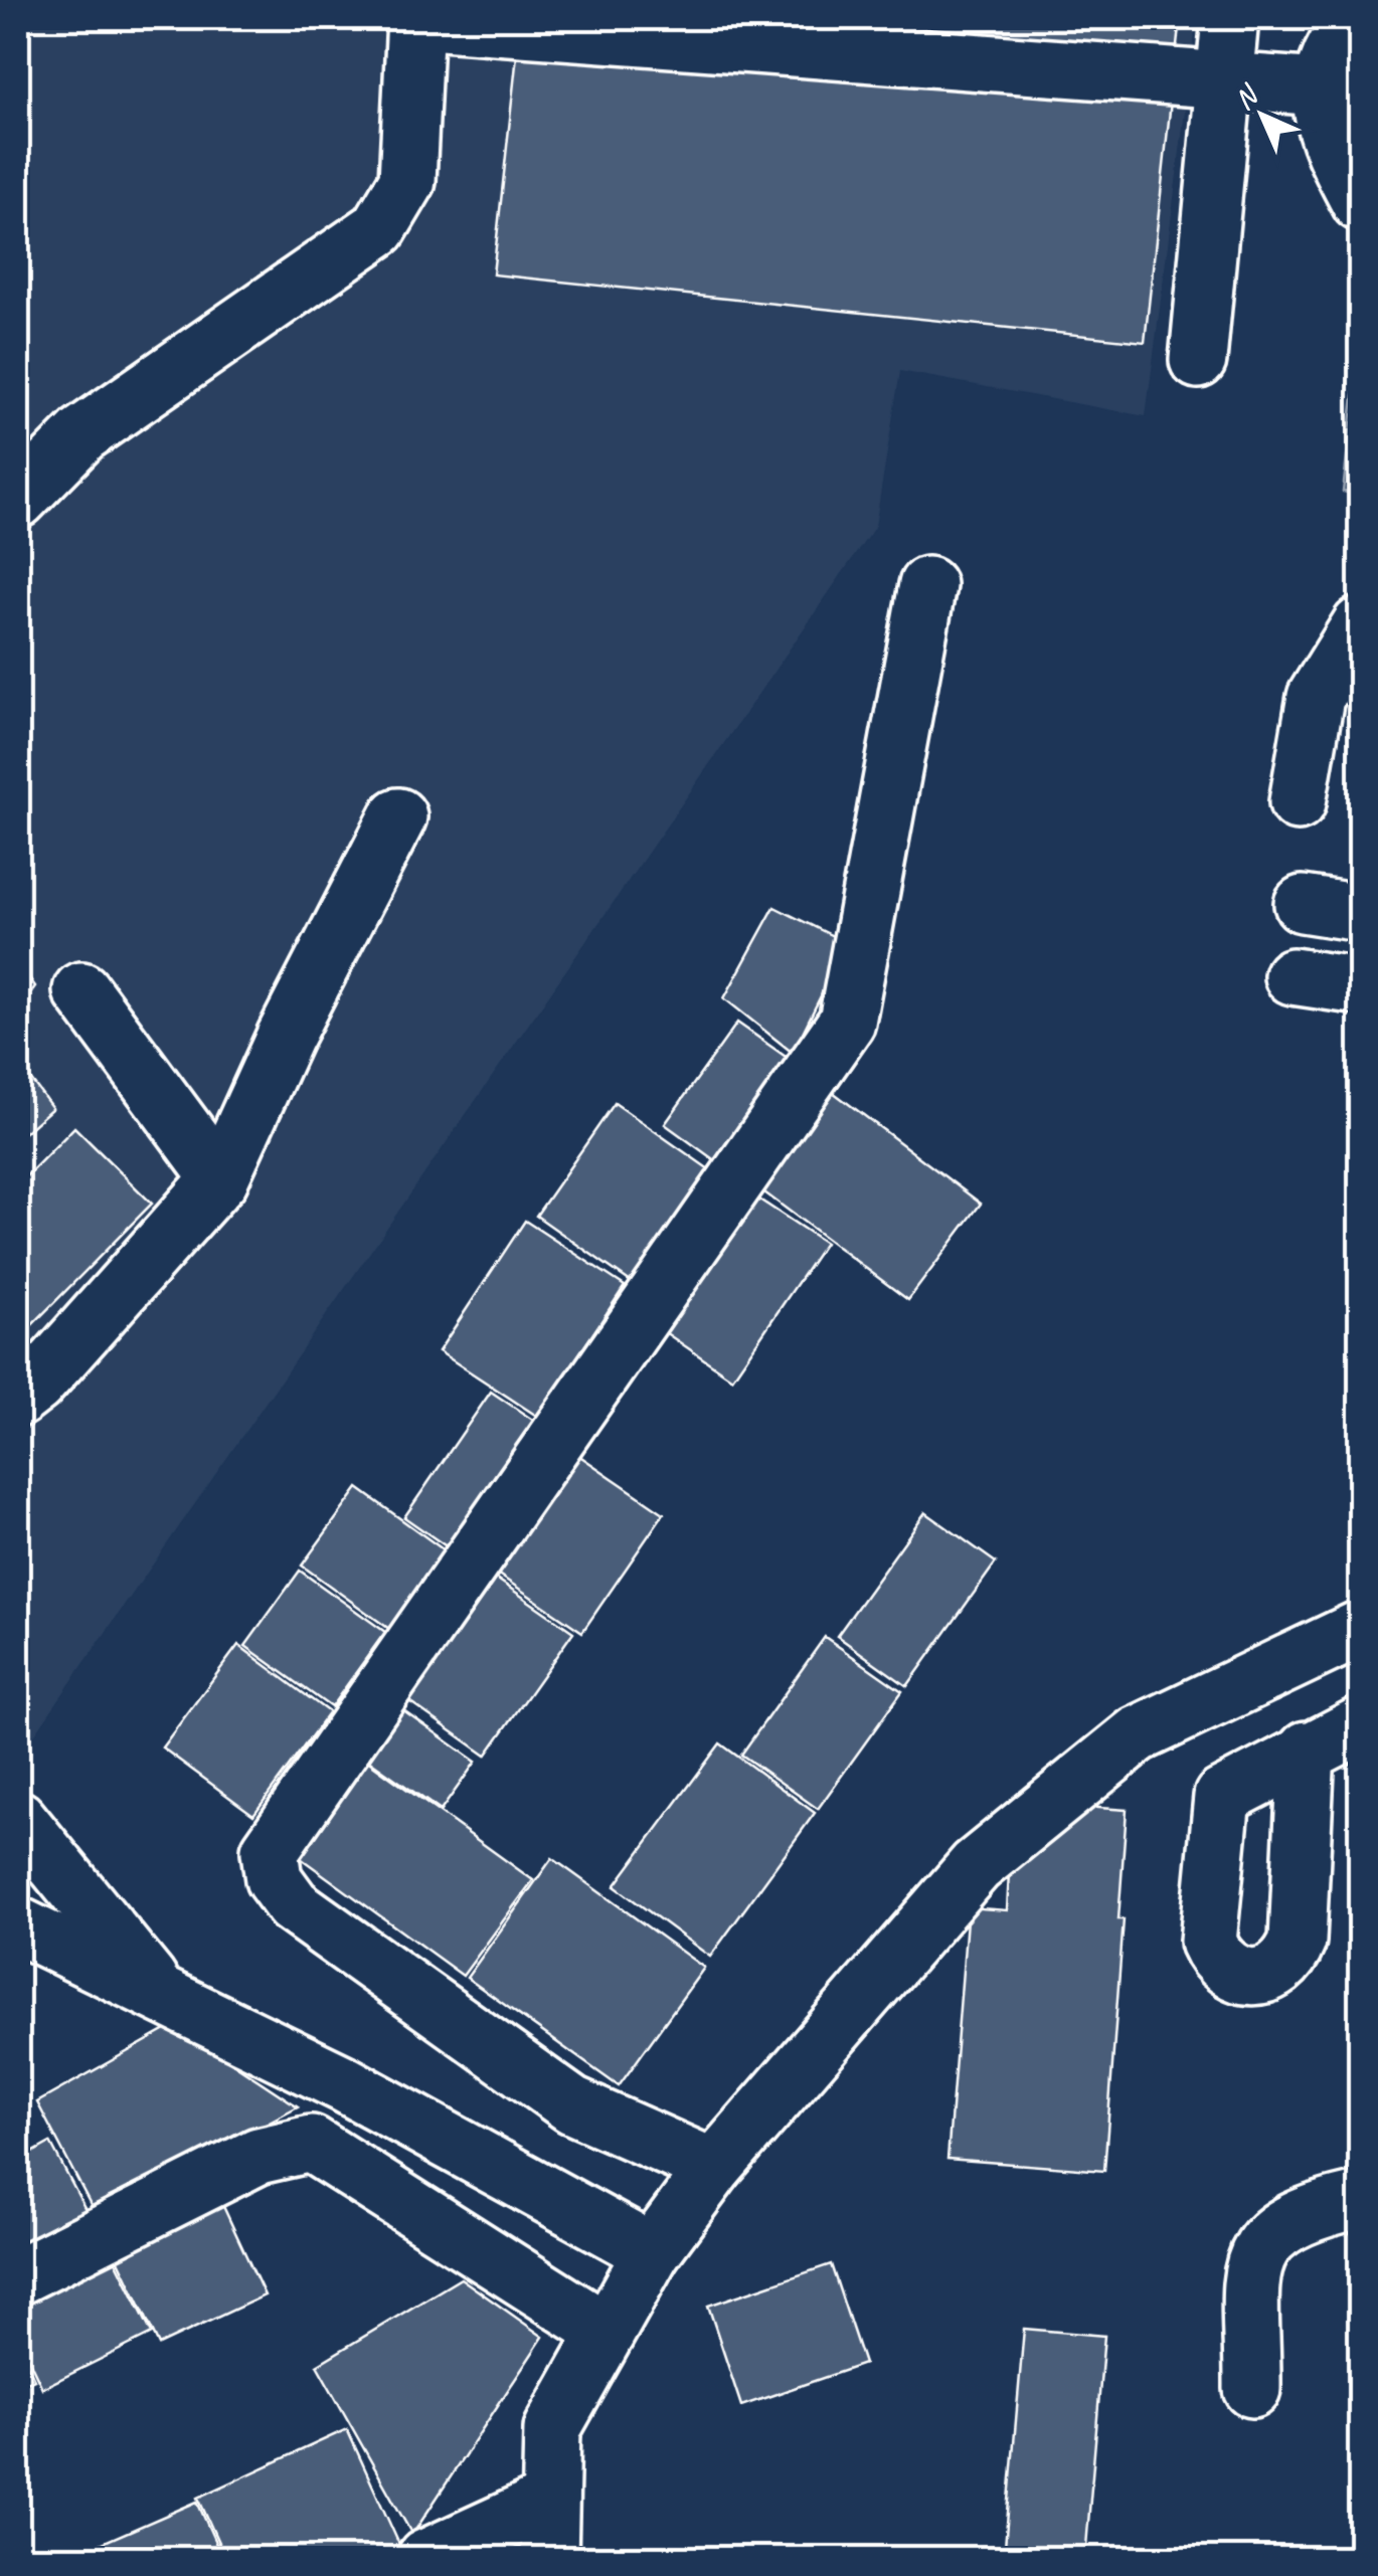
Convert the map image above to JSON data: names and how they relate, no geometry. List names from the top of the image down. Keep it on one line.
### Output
{"north":"top left"}
